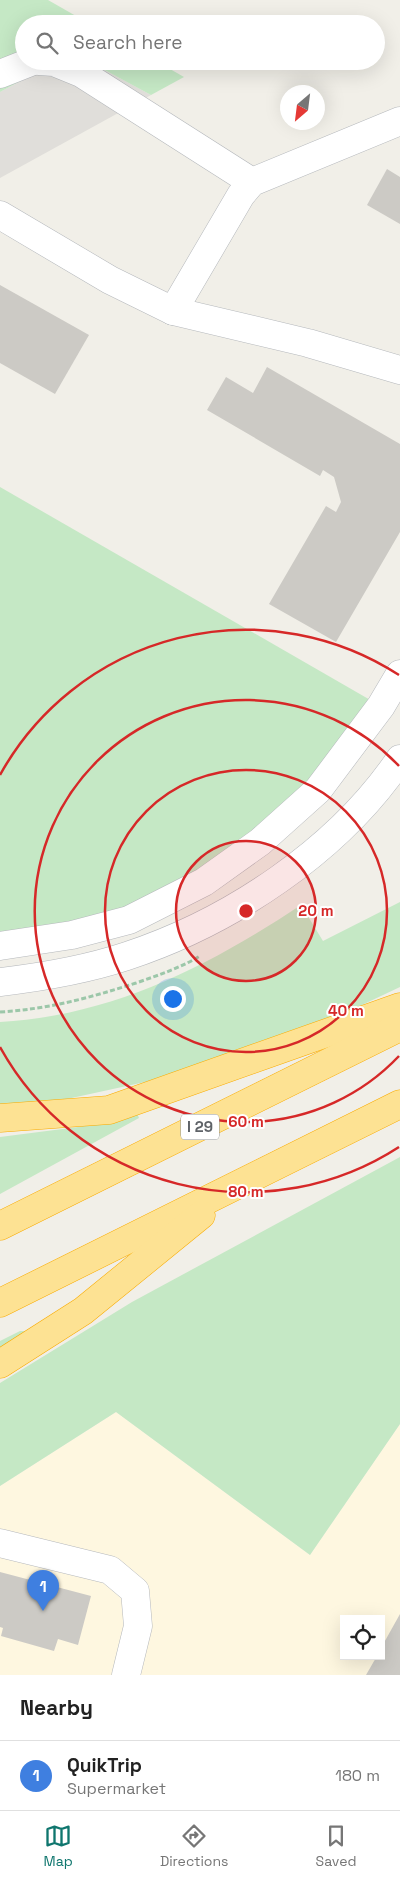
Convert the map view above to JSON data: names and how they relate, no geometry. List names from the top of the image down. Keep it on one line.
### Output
{"streets":{"highway":["I 29"]},"north":"bottom left","page":{"search":"Search here","pins":"1","heading":"Nearby","list":[{"mark":"1","name":"QuikTrip","note":"Supermarket","value":"180 m"}],"nav":["Map","Directions","Saved"]},"rings":["20 m","40 m","60 m","80 m"]}
